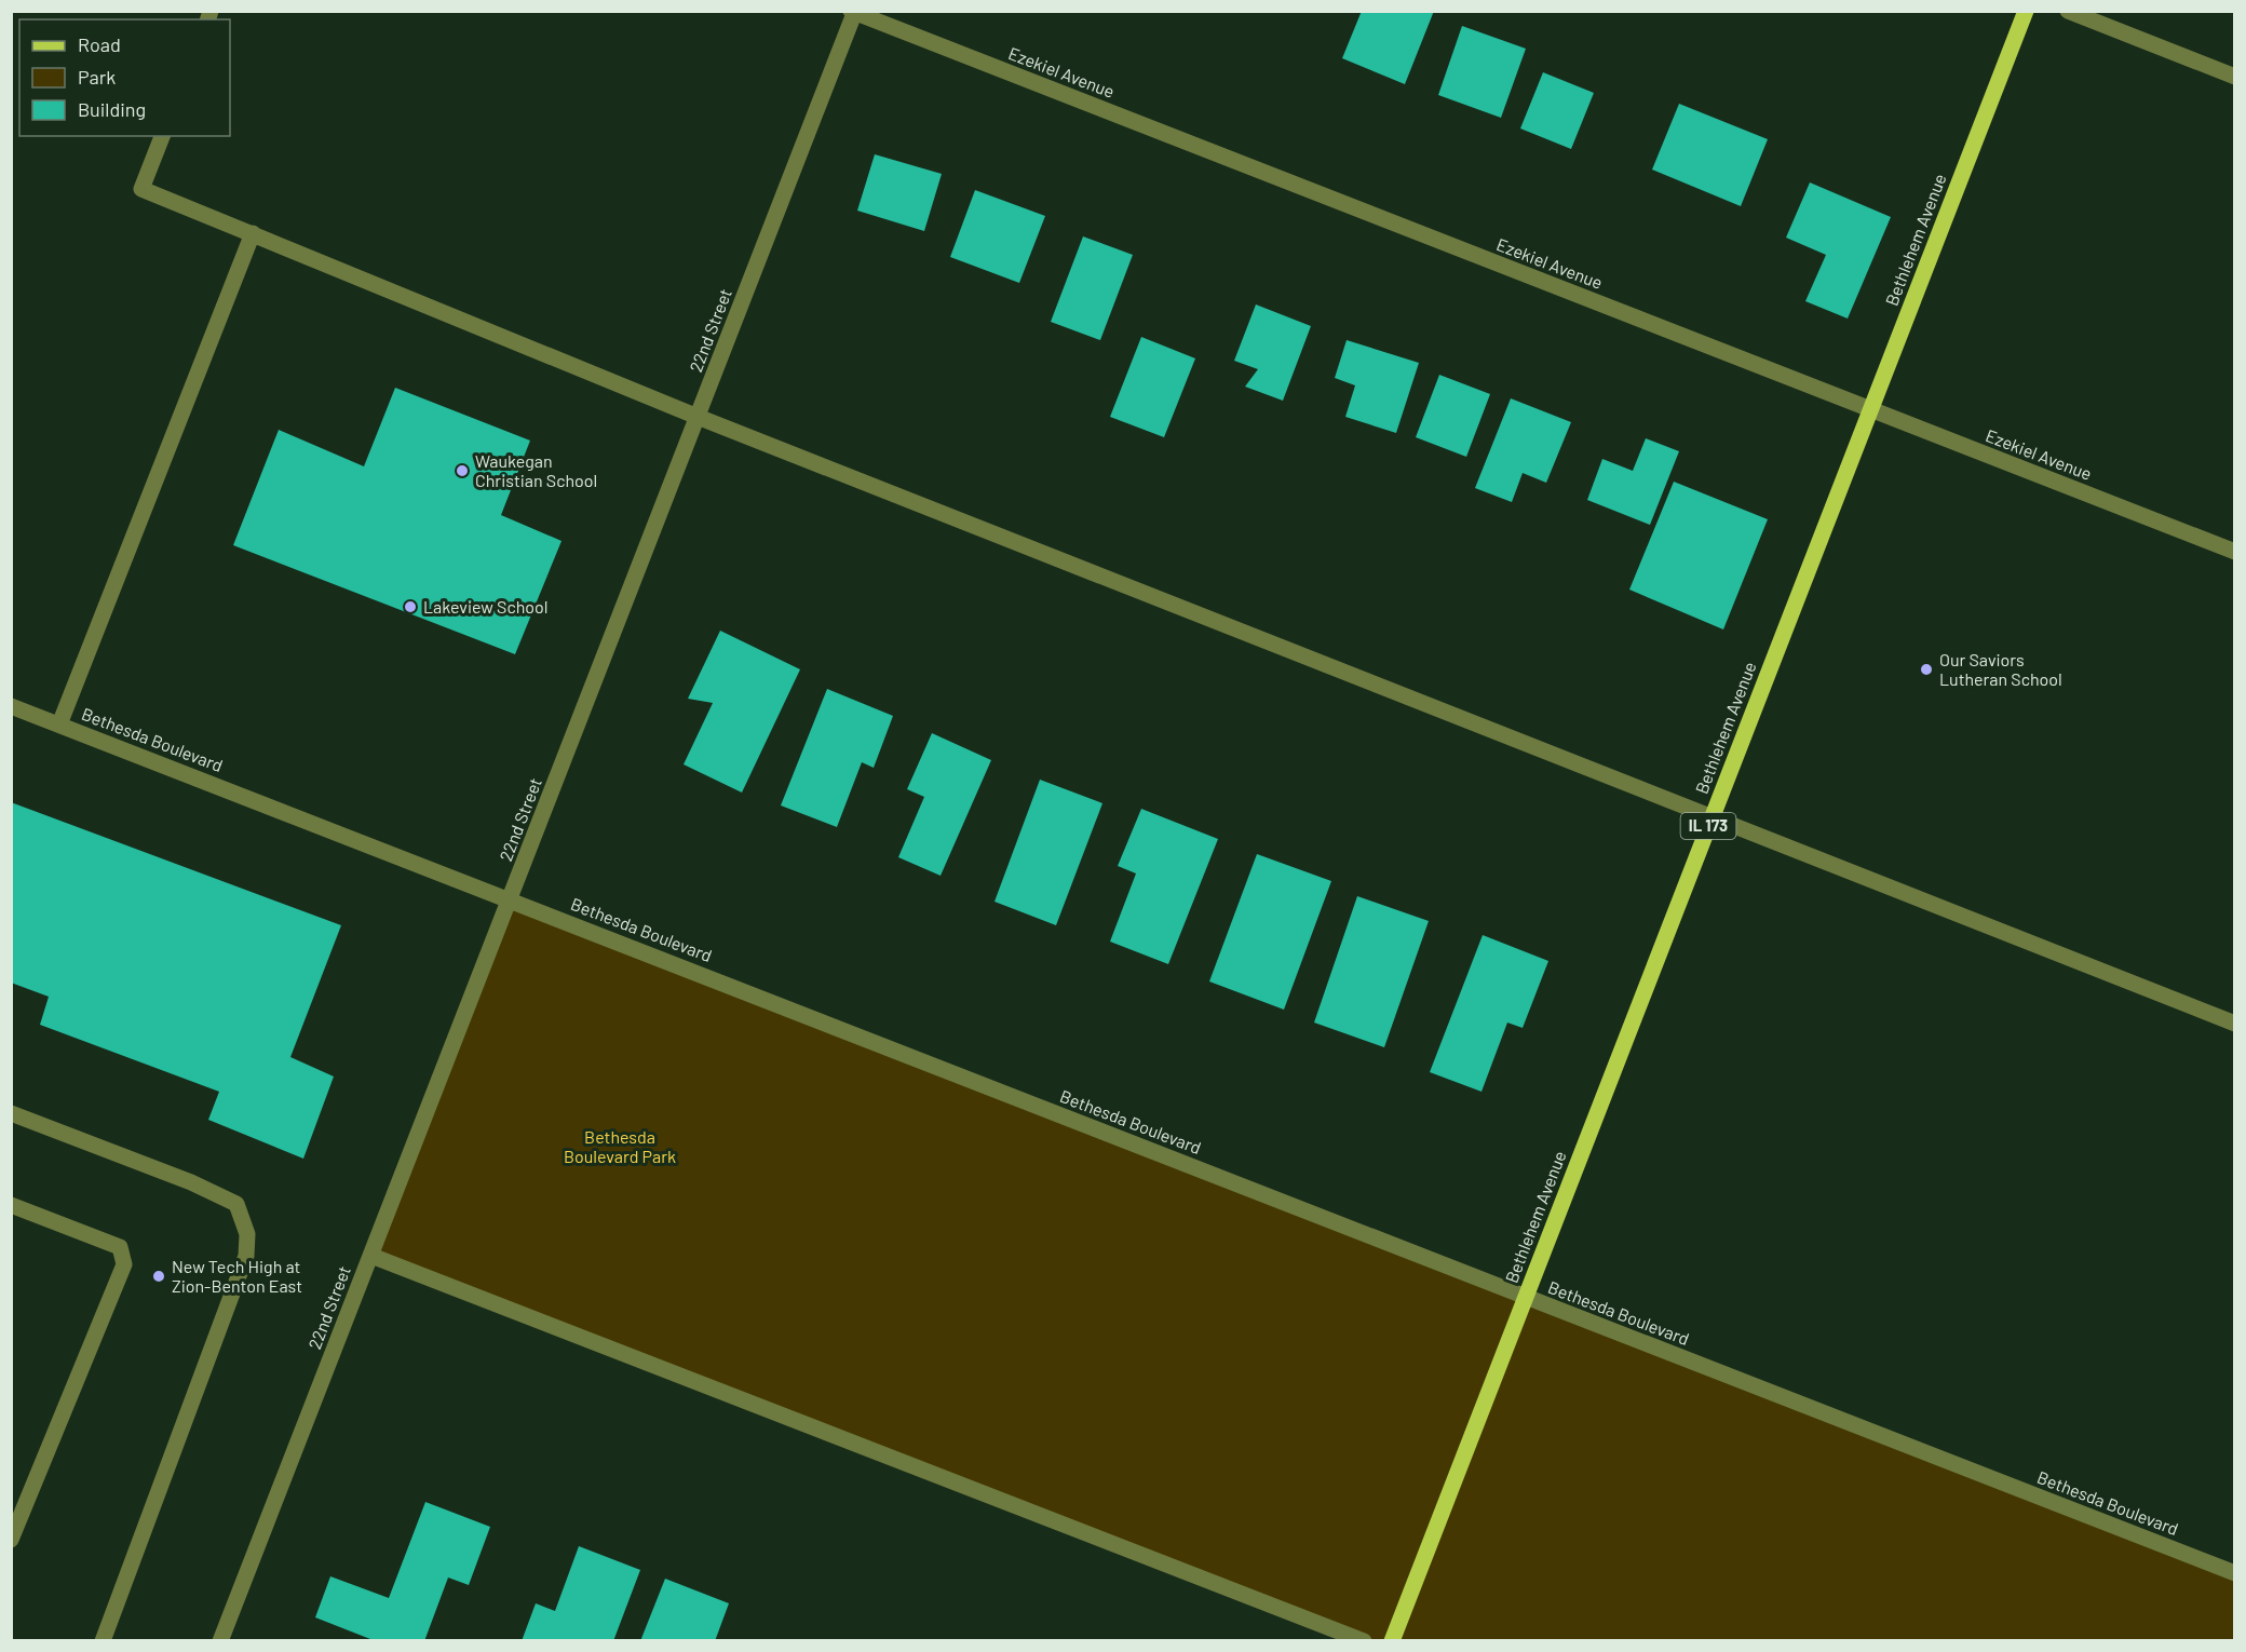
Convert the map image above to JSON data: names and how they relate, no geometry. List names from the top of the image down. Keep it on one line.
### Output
{"streets":{"main road":["Bethlehem Avenue","IL 173"],"street":["Ezekiel Avenue","22nd Street","Bethesda Boulevard"]},"crossings":[["Ezekiel Avenue","Bethlehem Avenue"],["Ezekiel Avenue","22nd Street"],["Bethlehem Avenue","Bethesda Boulevard"],["22nd Street","Bethesda Boulevard"]],"parks":["Bethesda Boulevard Park"],"places":["Waukegan Christian School","Lakeview School","Our Saviors Lutheran School","New Tech High at Zion-Benton East"],"legend":["Road","Park","Building"]}
